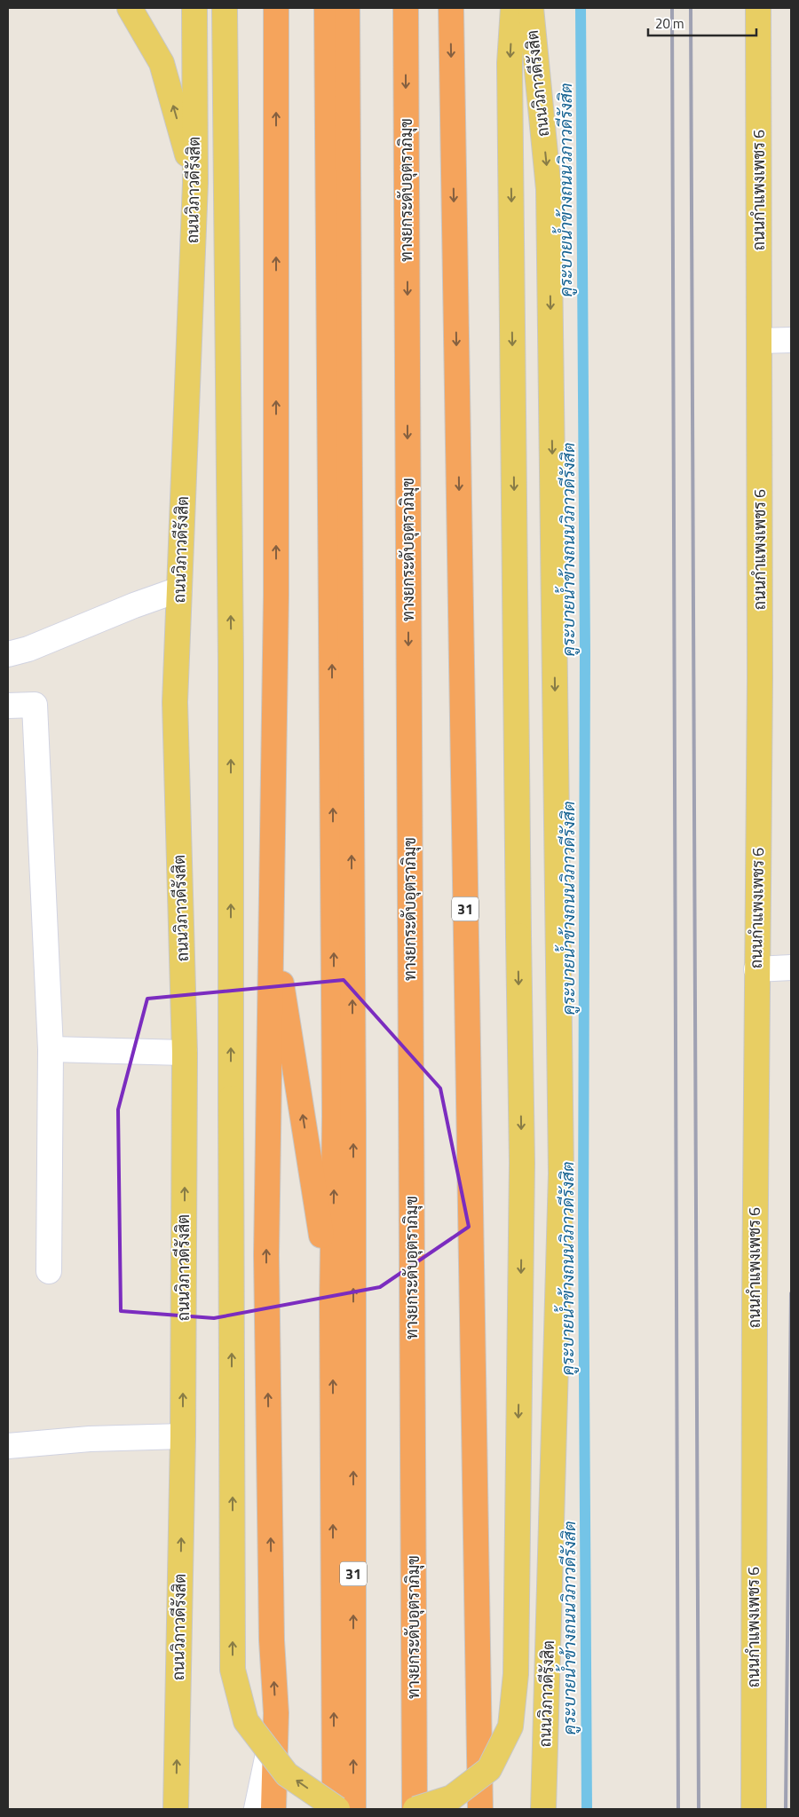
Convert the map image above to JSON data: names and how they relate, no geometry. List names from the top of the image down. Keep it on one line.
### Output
{"streets":{"highway":["ทางยกระดับอุตราภิมุข","31"],"main road":["ถนนวิภาวดีรังสิต","ถนนกำแพงเพชร 6"]},"water":["คูระบายน้ำข้างถนนวิภาวดีรังสิต"],"scale_bar":"20 m"}
